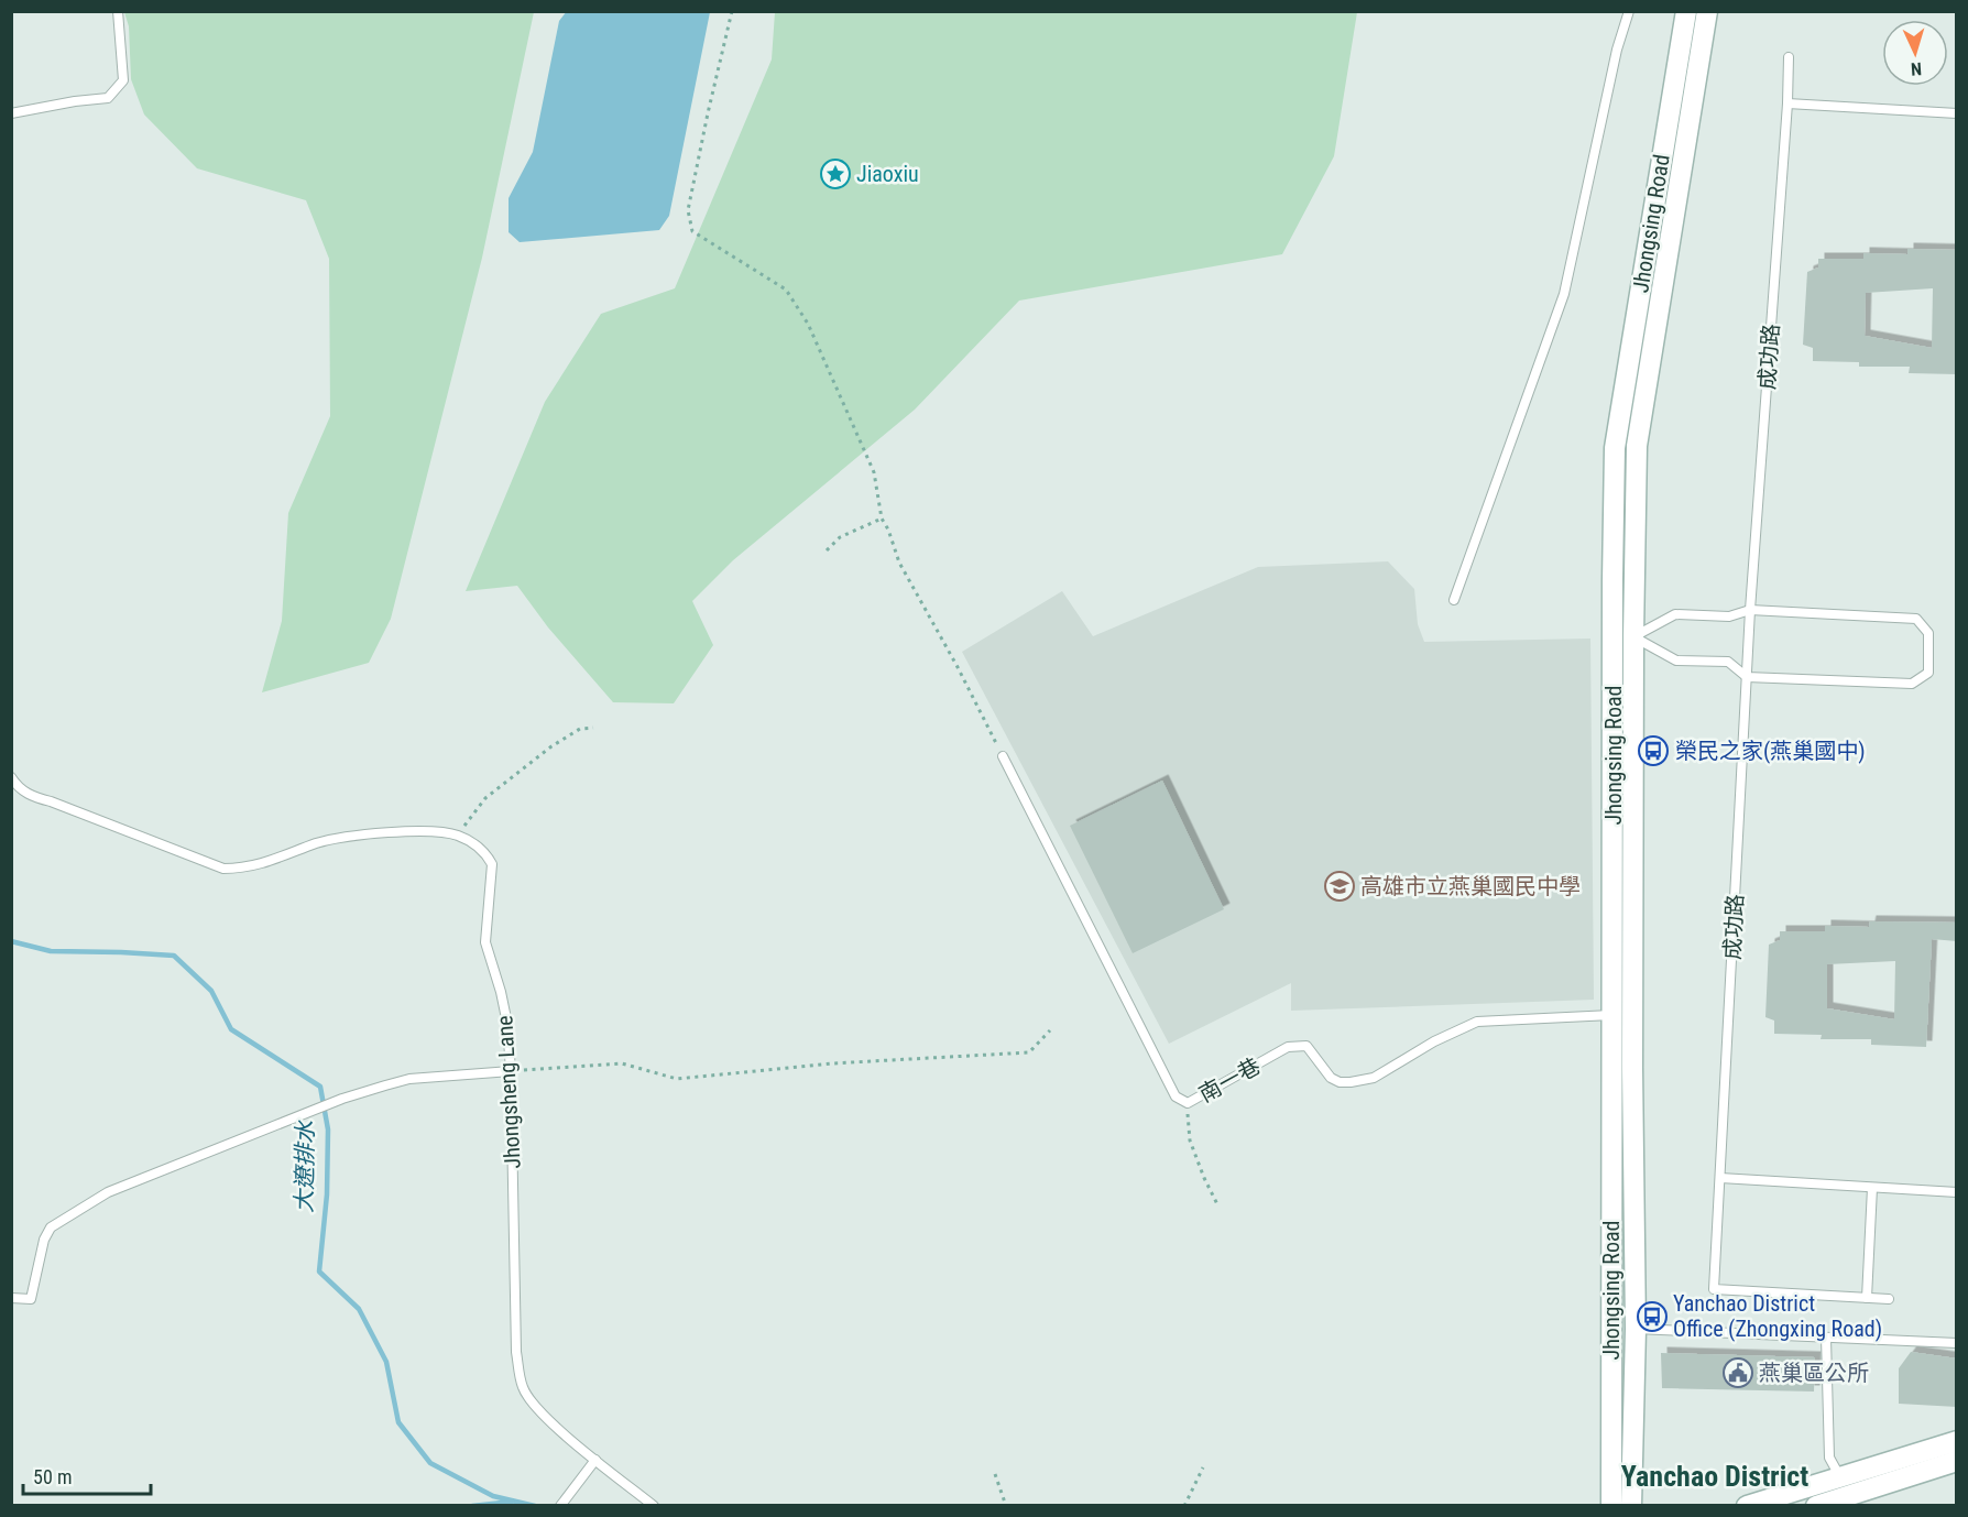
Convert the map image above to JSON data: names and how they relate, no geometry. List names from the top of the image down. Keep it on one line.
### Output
{"streets":{"main road":["Jhongsing Road"],"lane":["成功路","南一巷","Jhongsheng Lane"]},"crossings":[["Jhongsing Road","南一巷"]],"districts":["Yanchao District"],"water":["大遼排水"],"places":{"place":["Jiaoxiu"],"bus stop":["榮民之家(燕巢國中)","Yanchao District Office (Zhongxing Road)"],"school or university":["高雄市立燕巢國民中學"],"public building":["燕巢區公所"]},"scale_bar":"50 m","north":"bottom"}
